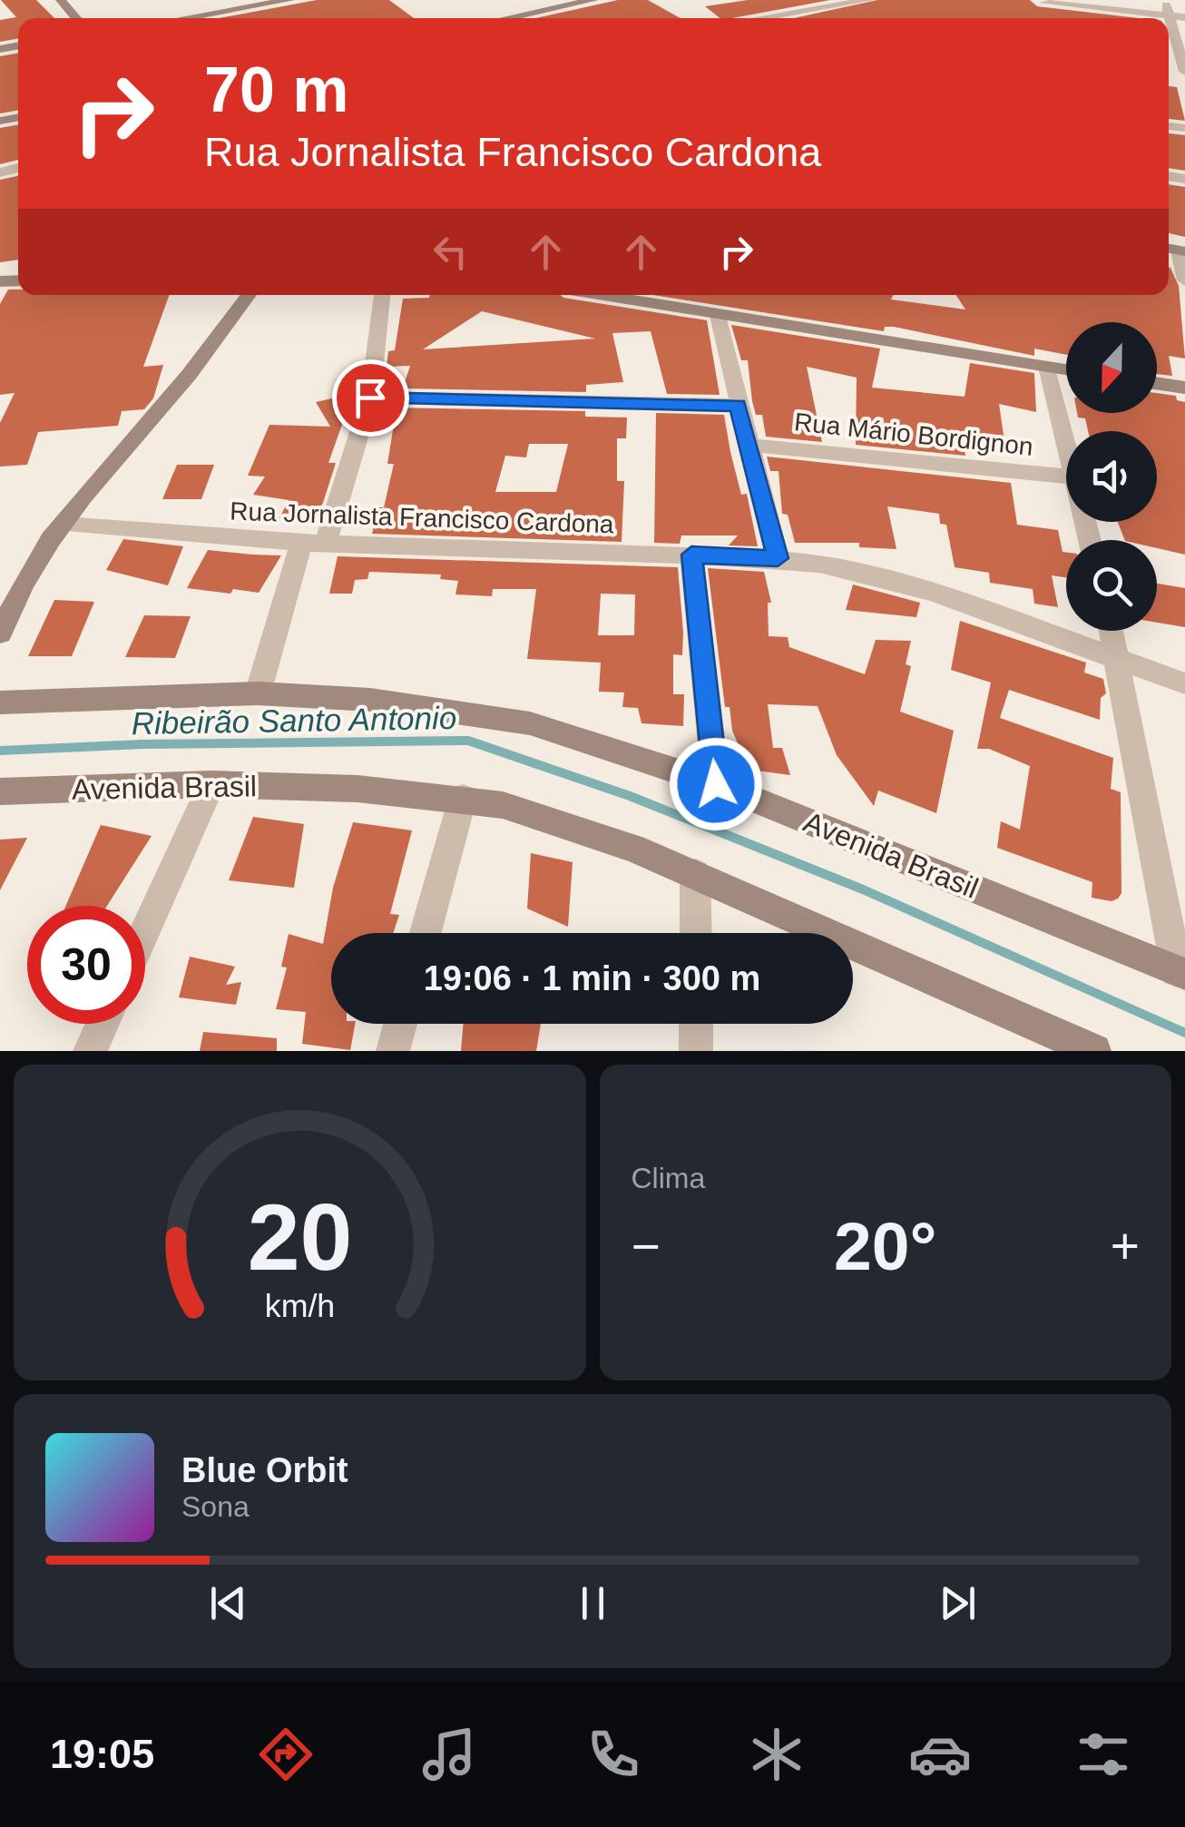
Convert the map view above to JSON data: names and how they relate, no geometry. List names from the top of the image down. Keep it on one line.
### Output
{"streets":{"street":["Rua Mário Bordignon","Rua Jornalista Francisco Cardona","Avenida Brasil"]},"water":["Ribeirão Santo Antonio"],"north":"bottom","page":{"turn":["70 m","Rua Jornalista Francisco Cardona"],"limit":"30","trip":"19:06 · 1 min · 300 m","tile":"Clima","heat":["−","20°","+"],"song":["Blue Orbit","Sona"],"tabs":"19:05","gauge":["20","km/h"]}}
